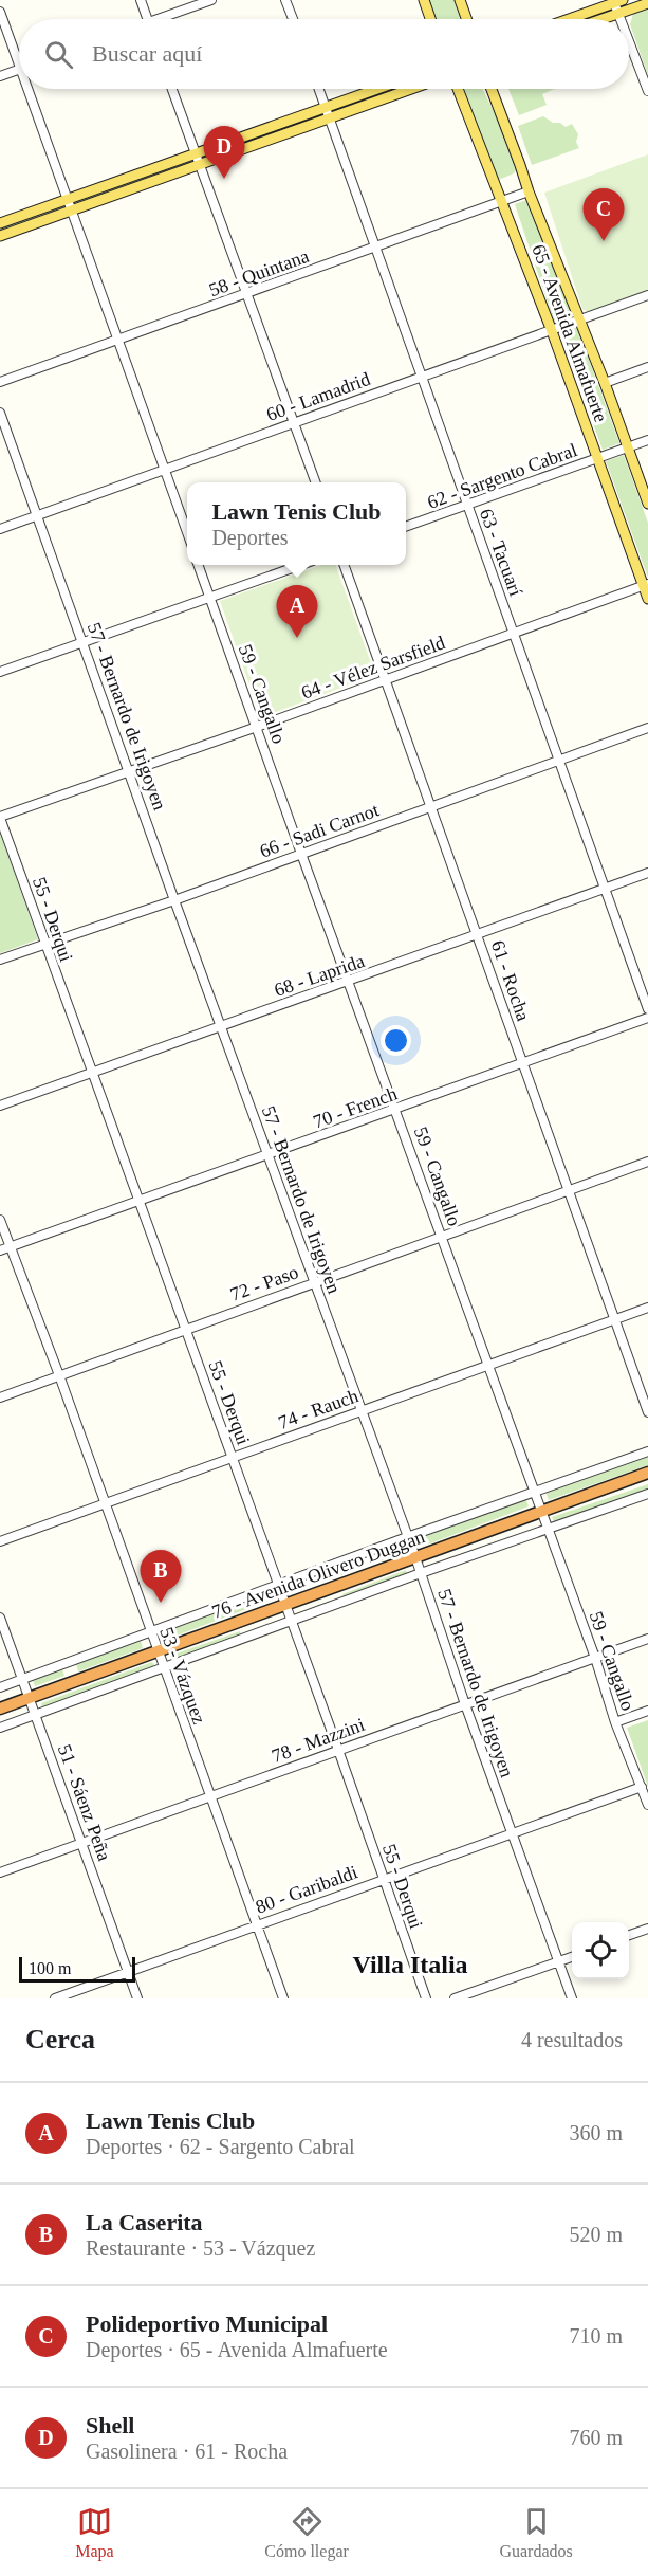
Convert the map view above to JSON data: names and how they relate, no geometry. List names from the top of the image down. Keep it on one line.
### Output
{"streets":{"highway":["76 - Avenida Olivero Duggan"],"main road":["65 - Avenida Almafuerte"],"street":["58 - Quintana","60 - Lamadrid","62 - Sargento Cabral","63 - Tacuarí","64 - Vélez Sarsfield","59 - Cangallo","57 - Bernardo de Irigoyen","66 - Sadi Carnot","55 - Derqui","68 - Laprida","61 - Rocha","70 - French","72 - Paso","74 - Rauch","53 - Vázquez","78 - Mazzini","51 - Sáenz Peña","80 - Garibaldi"]},"crossings":[["58 - Quintana","65 - Avenida Almafuerte"],["58 - Quintana","63 - Tacuarí"],["65 - Avenida Almafuerte","60 - Lamadrid"],["65 - Avenida Almafuerte","62 - Sargento Cabral"],["65 - Avenida Almafuerte","64 - Vélez Sarsfield"],["60 - Lamadrid","63 - Tacuarí"],["60 - Lamadrid","57 - Bernardo de Irigoyen"],["62 - Sargento Cabral","63 - Tacuarí"],["63 - Tacuarí","64 - Vélez Sarsfield"],["63 - Tacuarí","66 - Sadi Carnot"],["63 - Tacuarí","68 - Laprida"],["64 - Vélez Sarsfield","59 - Cangallo"],["64 - Vélez Sarsfield","57 - Bernardo de Irigoyen"],["64 - Vélez Sarsfield","55 - Derqui"],["64 - Vélez Sarsfield","61 - Rocha"],["59 - Cangallo","66 - Sadi Carnot"],["59 - Cangallo","68 - Laprida"],["59 - Cangallo","70 - French"],["59 - Cangallo","72 - Paso"],["59 - Cangallo","74 - Rauch"],["59 - Cangallo","76 - Avenida Olivero Duggan"],["59 - Cangallo","78 - Mazzini"],["59 - Cangallo","80 - Garibaldi"],["57 - Bernardo de Irigoyen","66 - Sadi Carnot"],["57 - Bernardo de Irigoyen","68 - Laprida"],["57 - Bernardo de Irigoyen","70 - French"],["57 - Bernardo de Irigoyen","72 - Paso"],["57 - Bernardo de Irigoyen","74 - Rauch"],["57 - Bernardo de Irigoyen","76 - Avenida Olivero Duggan"],["57 - Bernardo de Irigoyen","78 - Mazzini"],["57 - Bernardo de Irigoyen","80 - Garibaldi"],["66 - Sadi Carnot","55 - Derqui"],["66 - Sadi Carnot","61 - Rocha"],["55 - Derqui","68 - Laprida"],["55 - Derqui","70 - French"],["55 - Derqui","72 - Paso"],["55 - Derqui","74 - Rauch"],["55 - Derqui","76 - Avenida Olivero Duggan"],["55 - Derqui","78 - Mazzini"],["55 - Derqui","80 - Garibaldi"],["68 - Laprida","61 - Rocha"],["61 - Rocha","70 - French"],["61 - Rocha","72 - Paso"],["61 - Rocha","74 - Rauch"],["70 - French","53 - Vázquez"],["72 - Paso","53 - Vázquez"],["74 - Rauch","53 - Vázquez"],["76 - Avenida Olivero Duggan","53 - Vázquez"],["76 - Avenida Olivero Duggan","51 - Sáenz Peña"],["53 - Vázquez","78 - Mazzini"],["53 - Vázquez","80 - Garibaldi"],["78 - Mazzini","51 - Sáenz Peña"],["51 - Sáenz Peña","80 - Garibaldi"]],"districts":["Villa Italia"],"scale_bar":"100 m","page":{"search":"Buscar aquí","pins":["D","C","A","B"],"popup":["Lawn Tenis Club","Deportes"],"scale":"100 m","heading":["Cerca","4 resultados"],"list":[{"mark":"A","name":"Lawn Tenis Club","note":"Deportes · 62 - Sargento Cabral","value":"360 m"},{"mark":"B","name":"La Caserita","note":"Restaurante · 53 - Vázquez","value":"520 m"},{"mark":"C","name":"Polideportivo Municipal","note":"Deportes · 65 - Avenida Almafuerte","value":"710 m"},{"mark":"D","name":"Shell","note":"Gasolinera · 61 - Rocha","value":"760 m"}],"nav":["Mapa","Cómo llegar","Guardados"]}}
